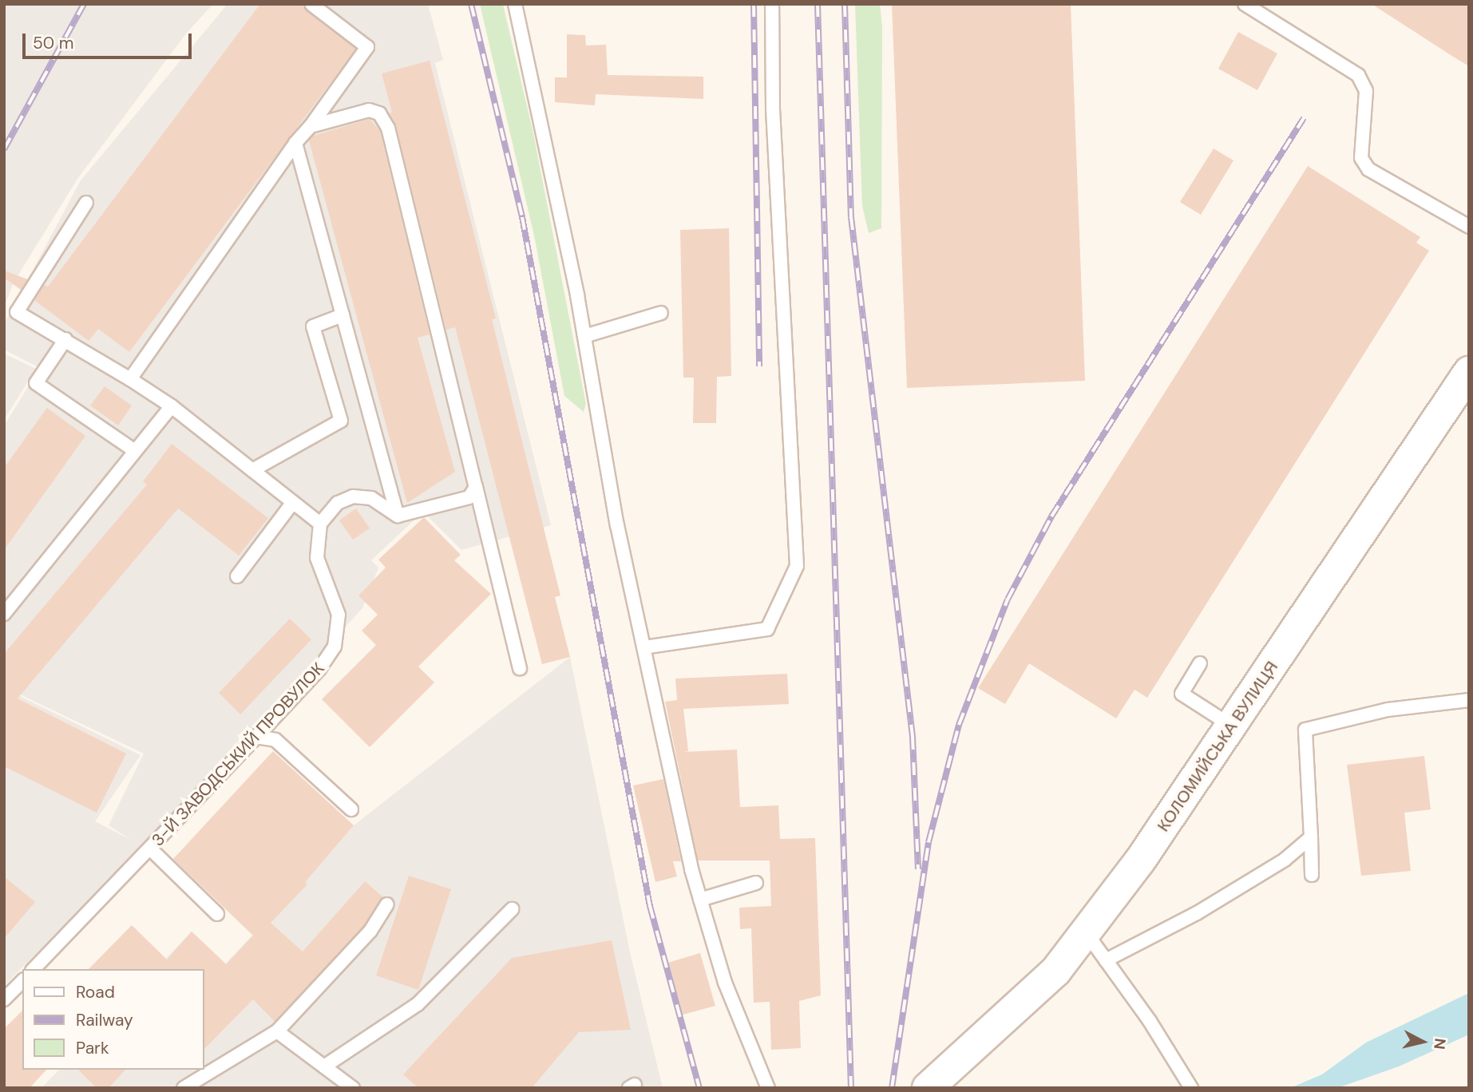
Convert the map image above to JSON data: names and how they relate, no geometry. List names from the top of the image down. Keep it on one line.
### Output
{"streets":{"street":["КОЛОМИЙСЬКА ВУЛИЦЯ"],"lane":["3-Й ЗАВОДСЬКИЙ ПРОВУЛОК"]},"legend":["Road","Railway","Park"],"scale_bar":"50 m","north":"right"}
